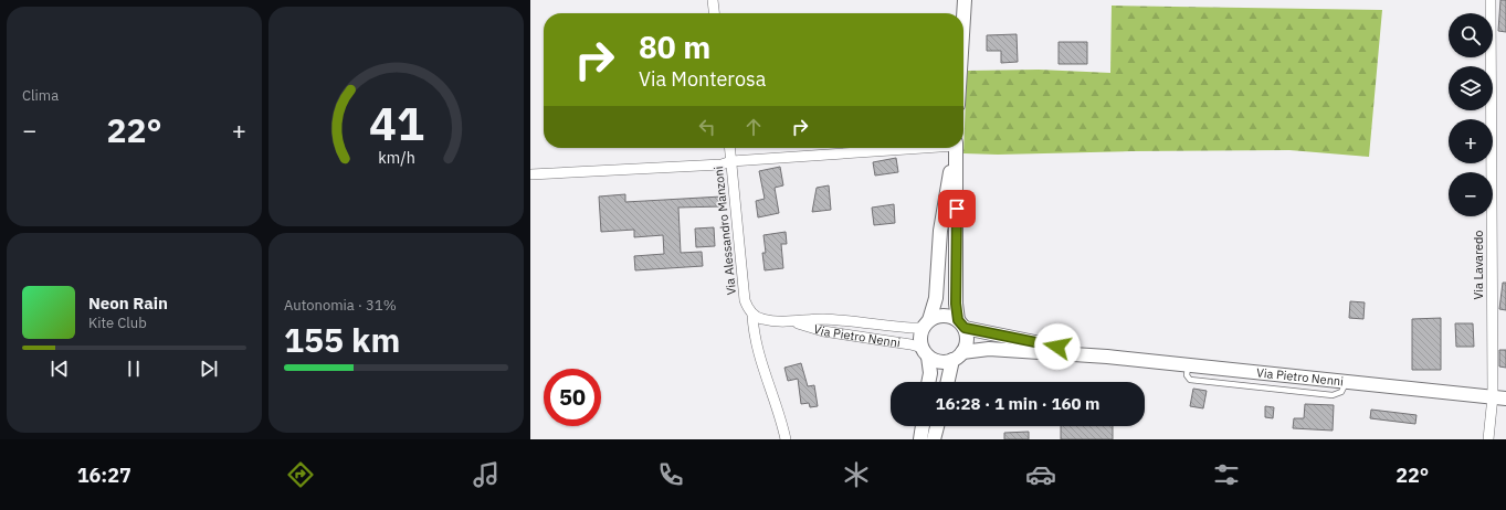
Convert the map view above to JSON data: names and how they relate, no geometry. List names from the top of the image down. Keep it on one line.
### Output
{"streets":{"main road":["Via Pietro Nenni"],"street":["Via Alessandro Manzoni","Via Lavaredo"]},"crossings":[["Via Alessandro Manzoni","Via Pietro Nenni"],["Via Lavaredo","Via Pietro Nenni"]],"page":{"tile":["Clima",["Autonomia · 31%","155 km"]],"map_buttons":["+","−"],"turn":["80 m","Via Monterosa"],"heat":["−","22°","+"],"song":["Neon Rain","Kite Club"],"limit":"50","trip":"16:28 · 1 min · 160 m","tabs":["16:27","22°"],"gauge":["41","km/h"]}}
